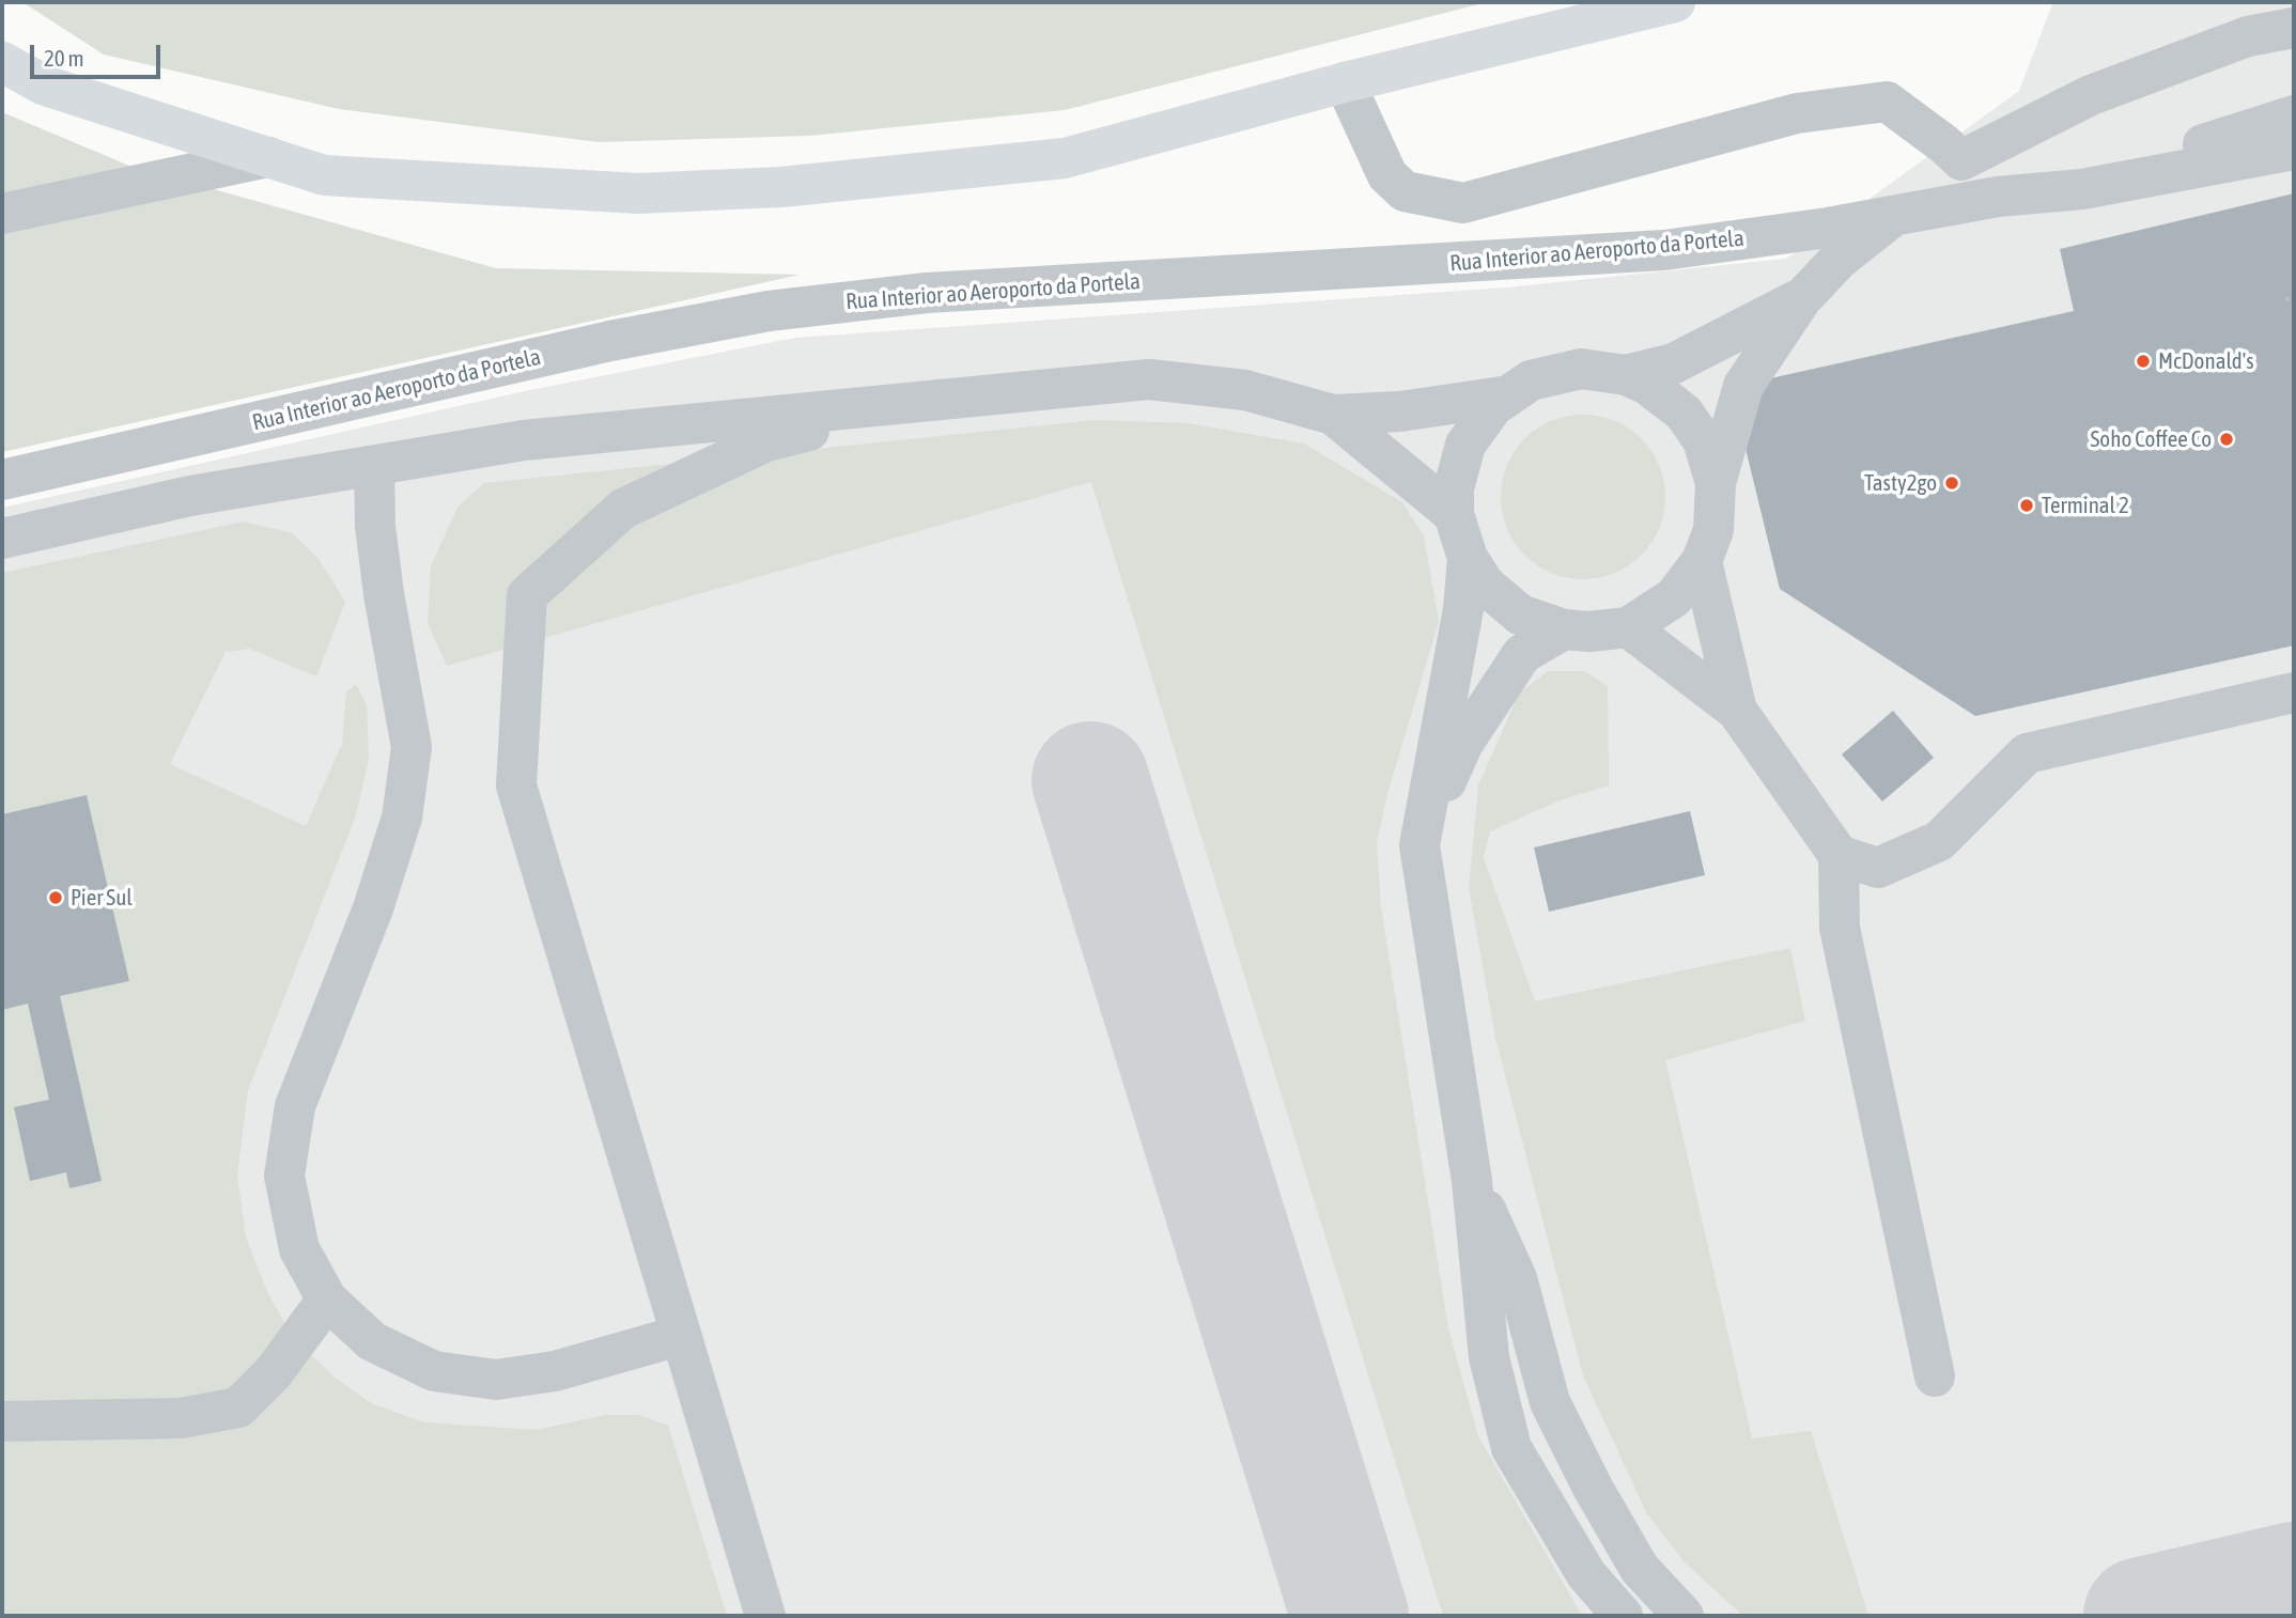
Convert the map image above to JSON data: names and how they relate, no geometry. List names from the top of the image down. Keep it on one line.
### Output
{"streets":{"street":["Rua Interior ao Aeroporto da Portela"]},"places":["McDonald's","Soho Coffee Co","Tasty2go","Terminal 2","Pier Sul"],"scale_bar":"20 m"}
